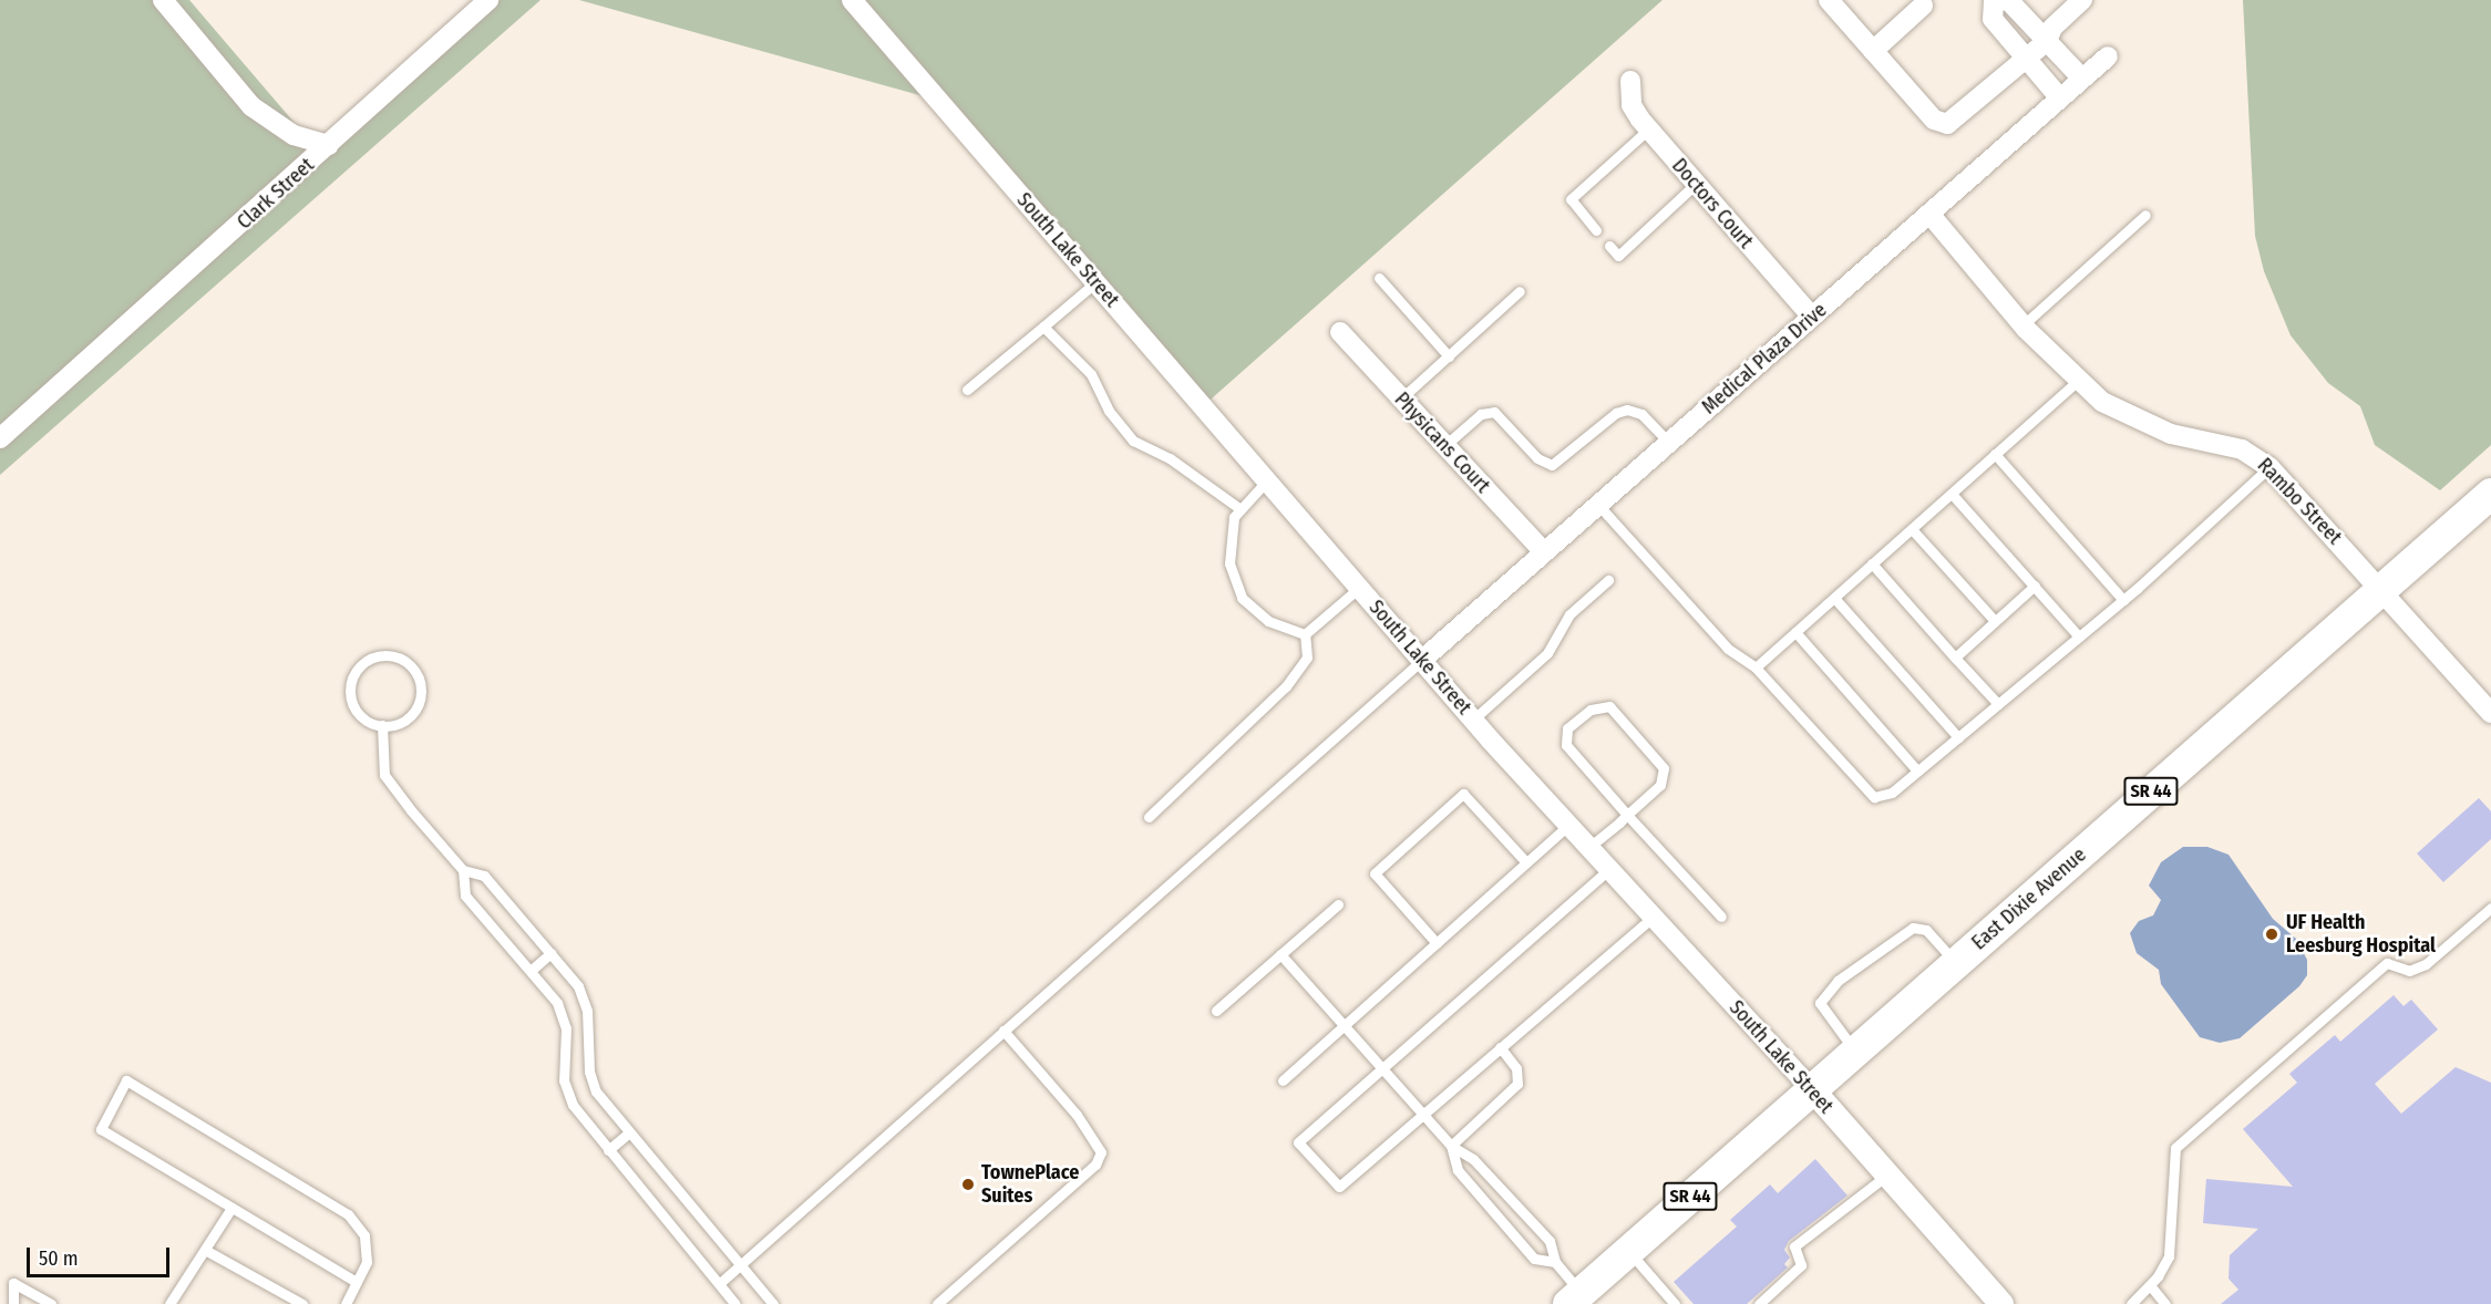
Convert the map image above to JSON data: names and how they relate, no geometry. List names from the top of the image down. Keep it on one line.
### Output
{"streets":{"main road":["SR 44","East Dixie Avenue"],"street":["Clark Street","Doctors Court","South Lake Street","Medical Plaza Drive","Physicans Court","Rambo Street"]},"crossings":[["Doctors Court","Medical Plaza Drive"],["South Lake Street","Medical Plaza Drive"],["South Lake Street","East Dixie Avenue"],["Medical Plaza Drive","Physicans Court"],["Medical Plaza Drive","Rambo Street"],["Rambo Street","East Dixie Avenue"]],"places":["UF Health Leesburg Hospital","TownePlace Suites"],"scale_bar":"50 m"}
